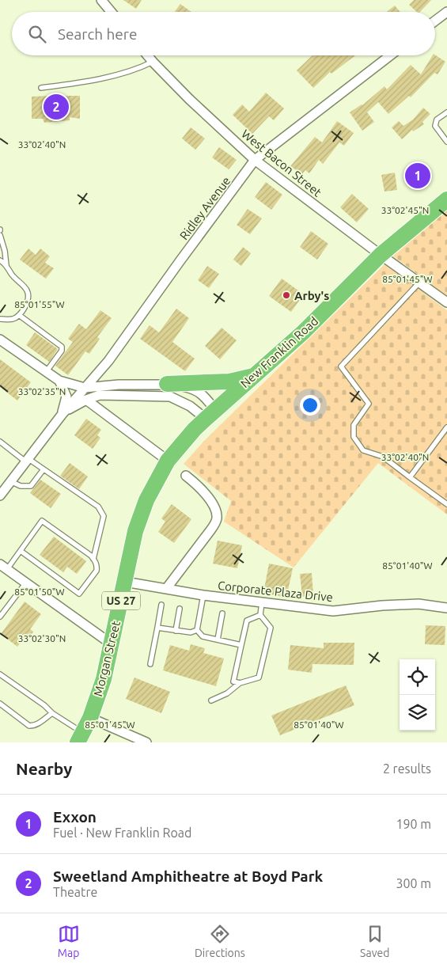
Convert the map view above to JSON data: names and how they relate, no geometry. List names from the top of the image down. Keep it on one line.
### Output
{"streets":{"highway":["New Franklin Road","US 27","Morgan Street"],"street":["West Bacon Street","Ridley Avenue","Corporate Plaza Drive"]},"crossings":[["West Bacon Street","Ridley Avenue"],["West Bacon Street","New Franklin Road"],["Ridley Avenue","New Franklin Road"],["New Franklin Road","Morgan Street"],["Corporate Plaza Drive","Morgan Street"]],"places":["Arby's"],"page":{"search":"Search here","pins":["2","1"],"heading":["Nearby","2 results"],"list":[{"mark":"1","name":"Exxon","note":"Fuel · New Franklin Road","value":"190 m"},{"mark":"2","name":"Sweetland Amphitheatre at Boyd Park","note":"Theatre","value":"300 m"}],"nav":["Map","Directions","Saved"]},"coordinates":["33°02'40\"N","33°02'45\"N","85°01'45\"W","85°01'55\"W","33°02'35\"N","85°01'40\"W","85°01'50\"W","33°02'30\"N"]}
